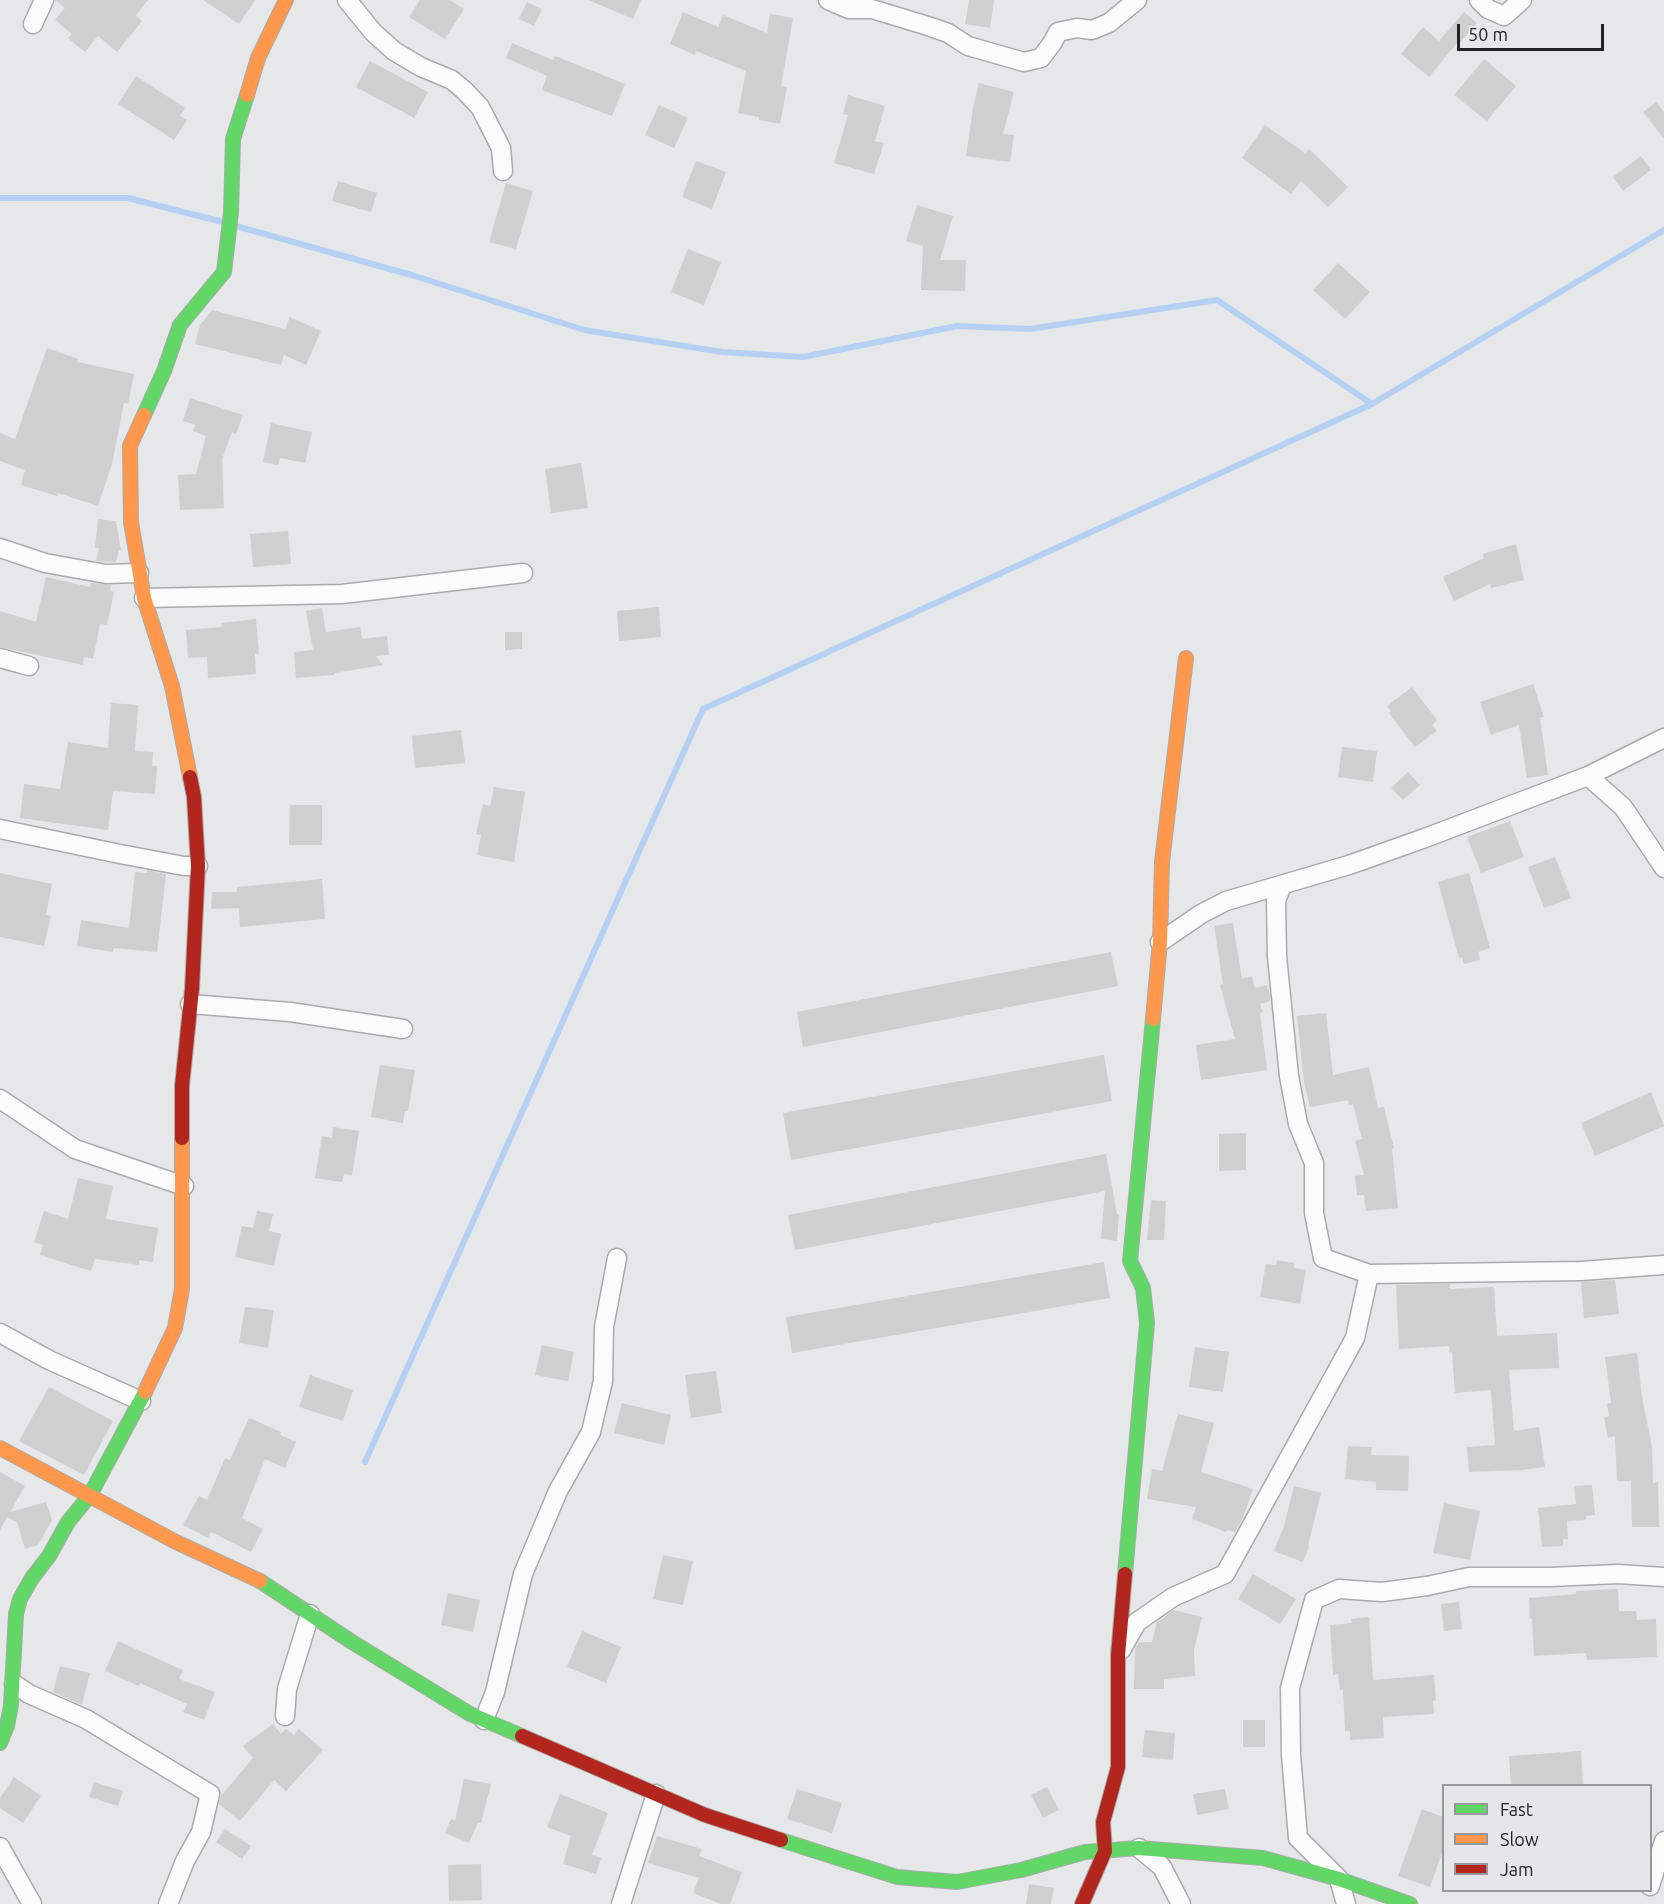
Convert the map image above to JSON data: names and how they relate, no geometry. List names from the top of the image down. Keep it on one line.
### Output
{"legend":["Fast","Slow","Jam"],"scale_bar":"50 m"}
